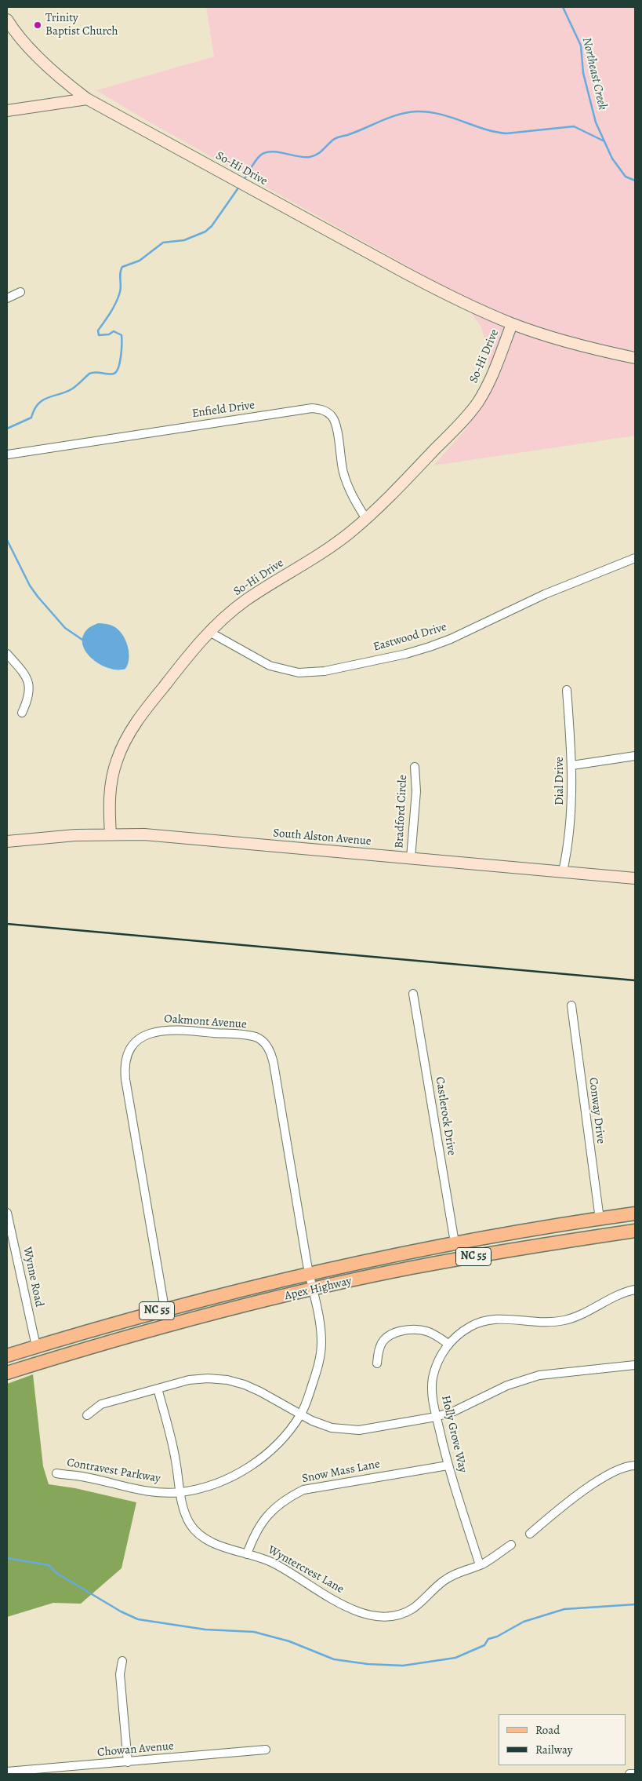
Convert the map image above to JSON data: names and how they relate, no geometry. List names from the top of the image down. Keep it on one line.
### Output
{"streets":{"main road":["NC 55","Apex Highway"],"street":["So-Hi Drive","Enfield Drive","Eastwood Drive","Dial Drive","Bradford Circle","South Alston Avenue","Oakmont Avenue","Conway Drive","Castlerock Drive","Wynne Road","Holly Grove Way","Contravest Parkway","Snow Mass Lane","Wyntercrest Lane","Chowan Avenue"]},"crossings":[["So-Hi Drive","Enfield Drive"],["So-Hi Drive","Eastwood Drive"],["So-Hi Drive","South Alston Avenue"],["Dial Drive","South Alston Avenue"],["Bradford Circle","South Alston Avenue"],["Oakmont Avenue","Apex Highway"],["Oakmont Avenue","Contravest Parkway"],["Conway Drive","Apex Highway"],["Castlerock Drive","Apex Highway"],["Wynne Road","Apex Highway"],["Apex Highway","Contravest Parkway"],["Holly Grove Way","Snow Mass Lane"],["Holly Grove Way","Wyntercrest Lane"],["Contravest Parkway","Wyntercrest Lane"],["Snow Mass Lane","Wyntercrest Lane"]],"water":["Northeast Creek"],"places":["Trinity Baptist Church"],"legend":["Road","Railway"]}
